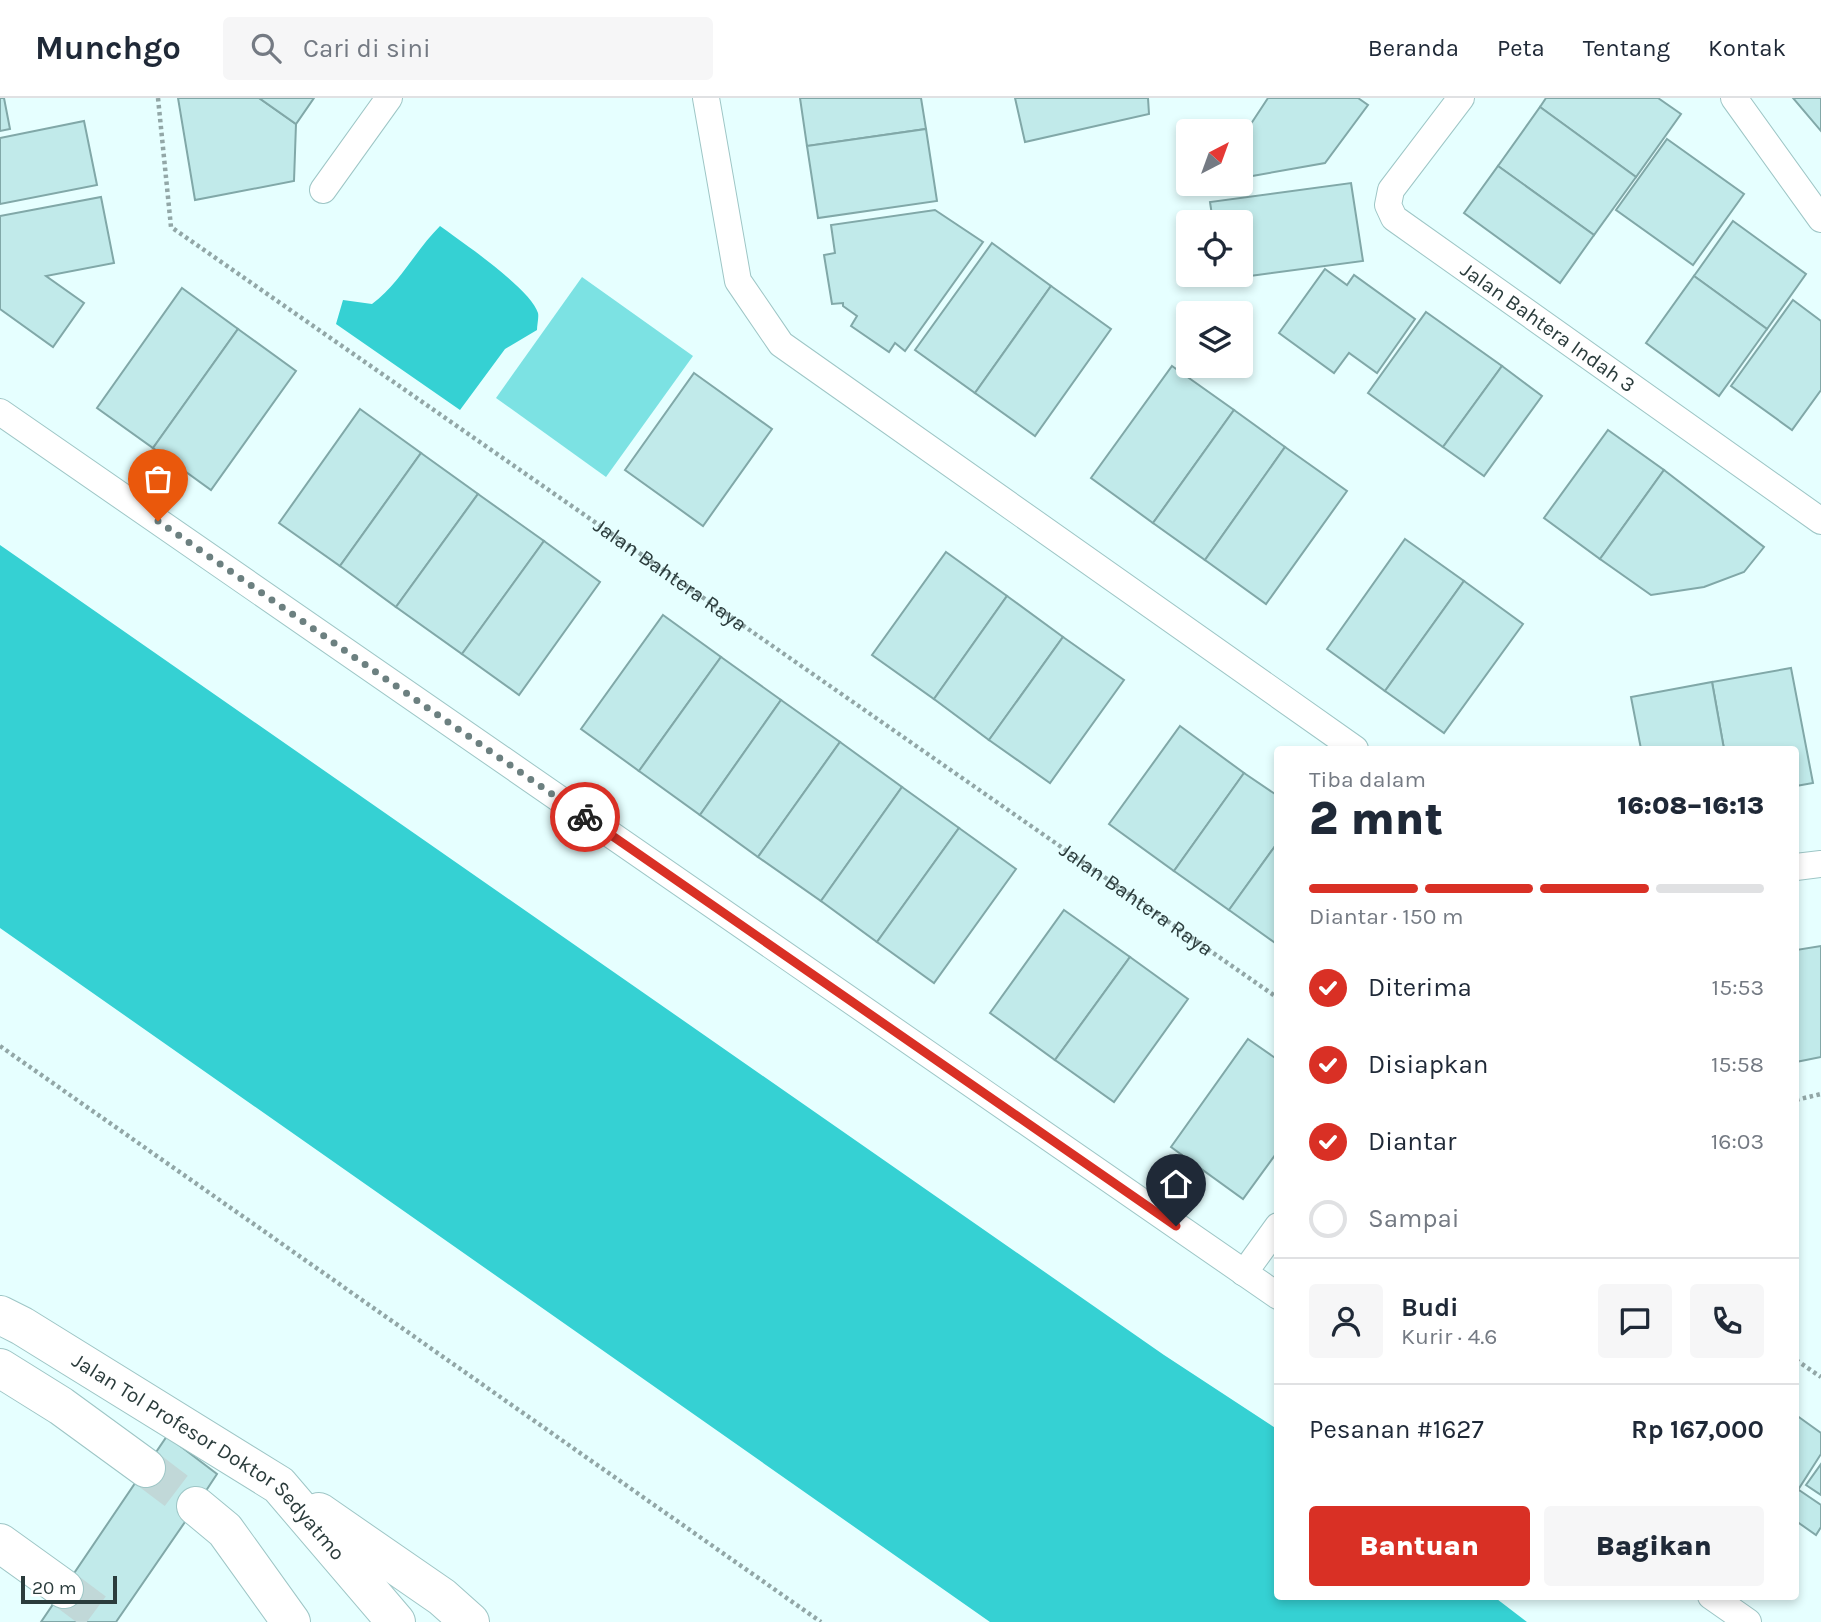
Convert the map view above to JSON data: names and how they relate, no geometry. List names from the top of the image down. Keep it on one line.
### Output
{"streets":{"highway":["Jalan Tol Profesor Doktor Sedyatmo"],"street":["Jalan Bahtera Indah 3"],"path":["Jalan Bahtera Raya"]},"scale_bar":"20 m","north":"top right","page":{"header":"Munchgo","search":"Cari di sini","nav":["Beranda","Peta","Tentang","Kontak"],"heading":["2 mnt","Tiba dalam","16:08–16:13"],"panel":["Budi","Kurir · 4.6","Pesanan #1627","Rp 167,000"],"bar":"Diantar · 150 m","list":[["Diterima","15:53"],["Disiapkan","15:58"],["Diantar","16:03"],"Sampai"],"buttons":["Bantuan","Bagikan"],"scale":"20 m"}}
